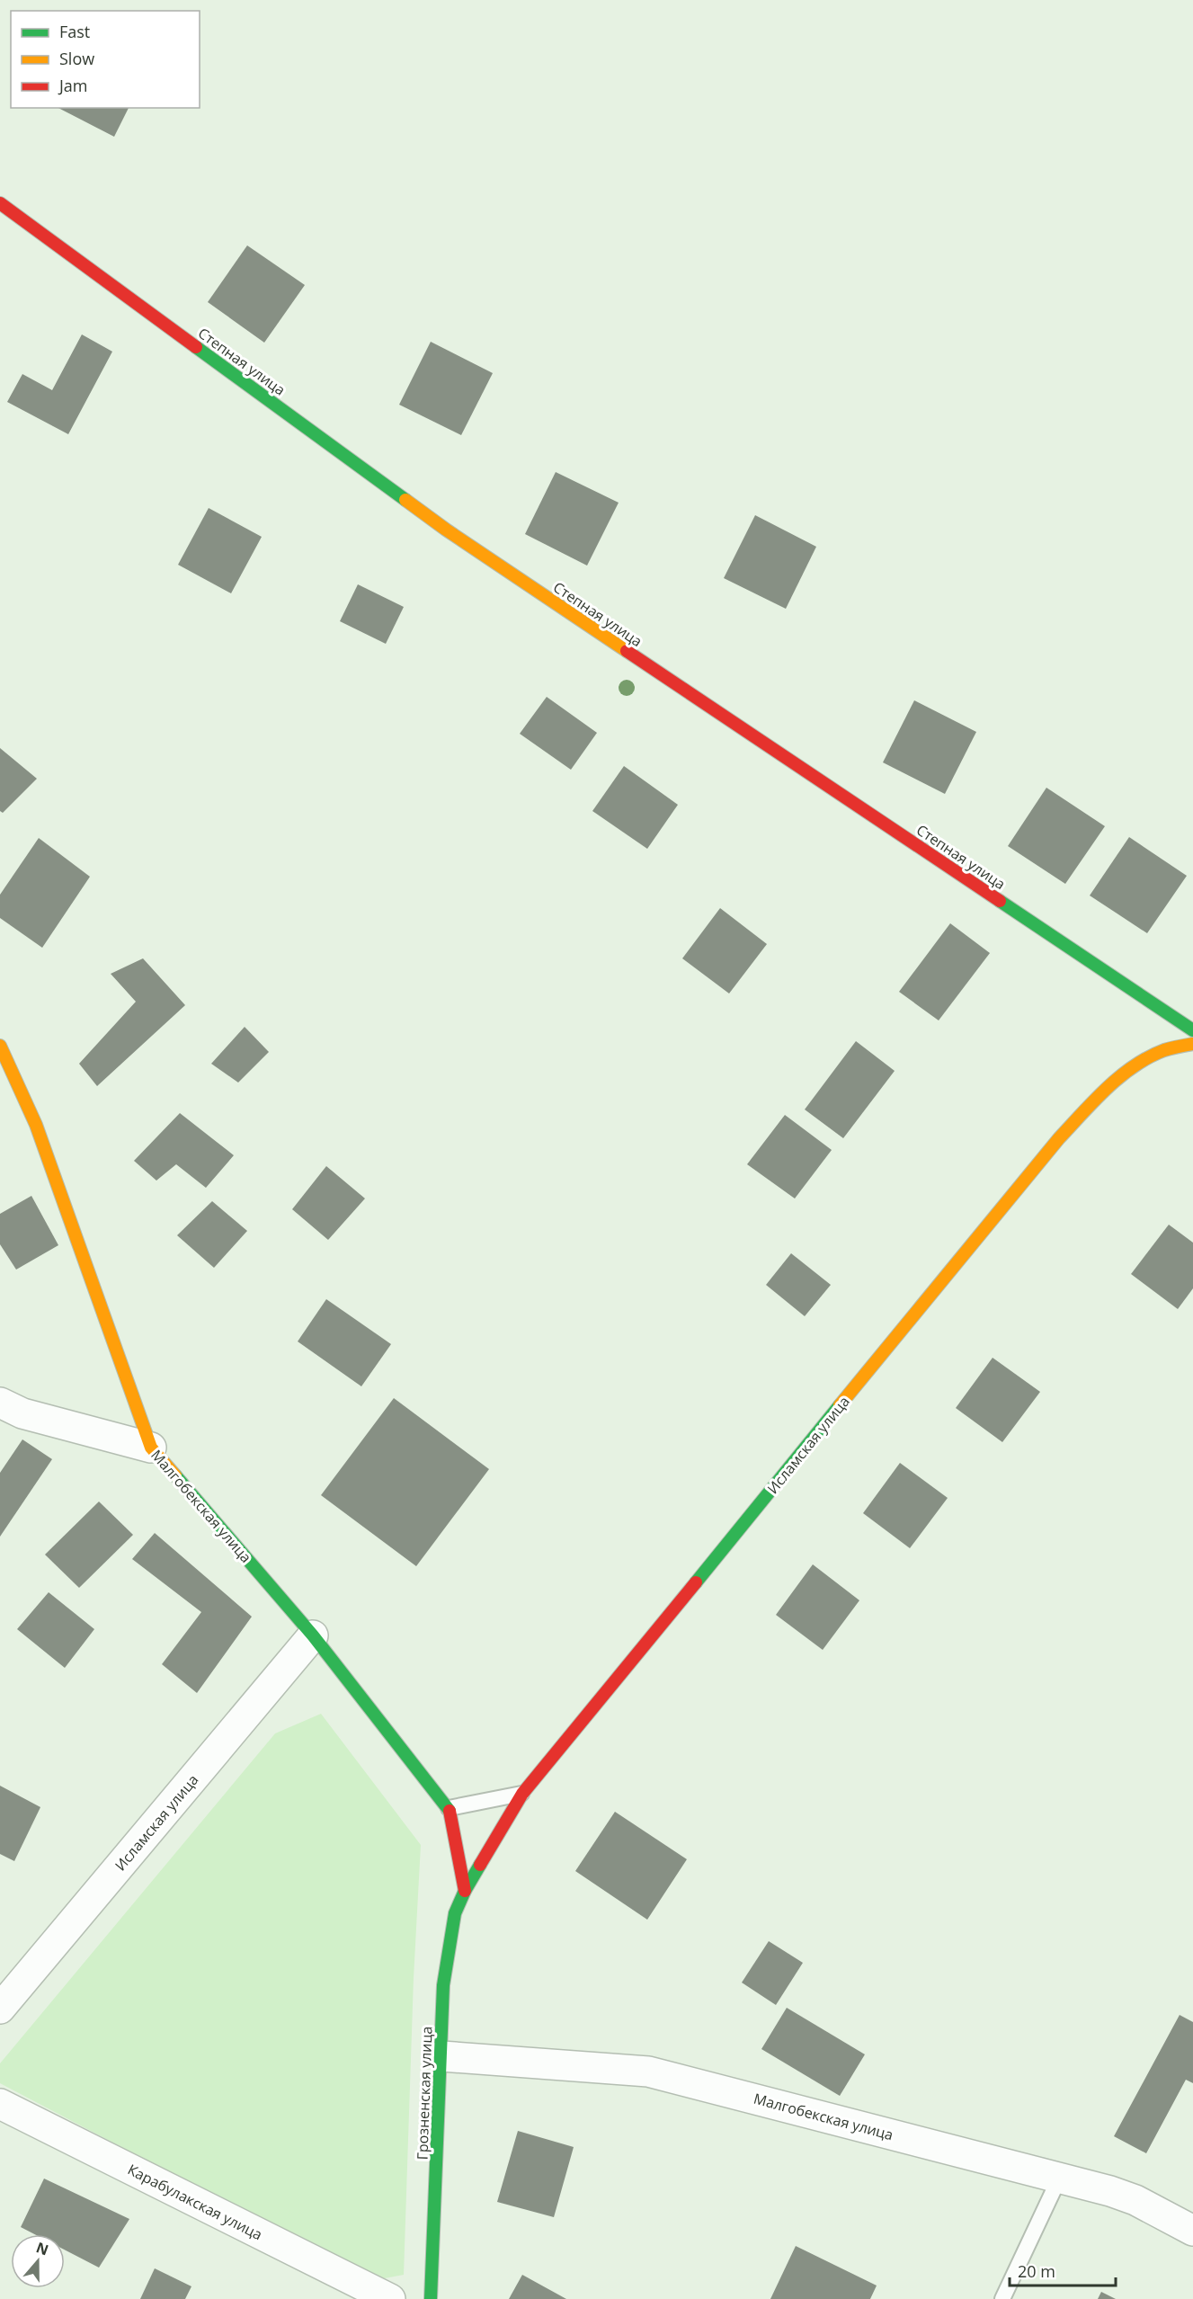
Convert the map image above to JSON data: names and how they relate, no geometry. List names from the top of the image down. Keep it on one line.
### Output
{"streets":{"street":["Степная улица","Исламская улица","Малгобекская улица","Грозненская улица","Карабулакская улица"]},"crossings":[["Исламская улица","Малгобекская улица"],["Исламская улица","Грозненская улица"],["Малгобекская улица","Грозненская улица"]],"legend":["Fast","Slow","Jam"],"scale_bar":"20 m","north":"top"}
